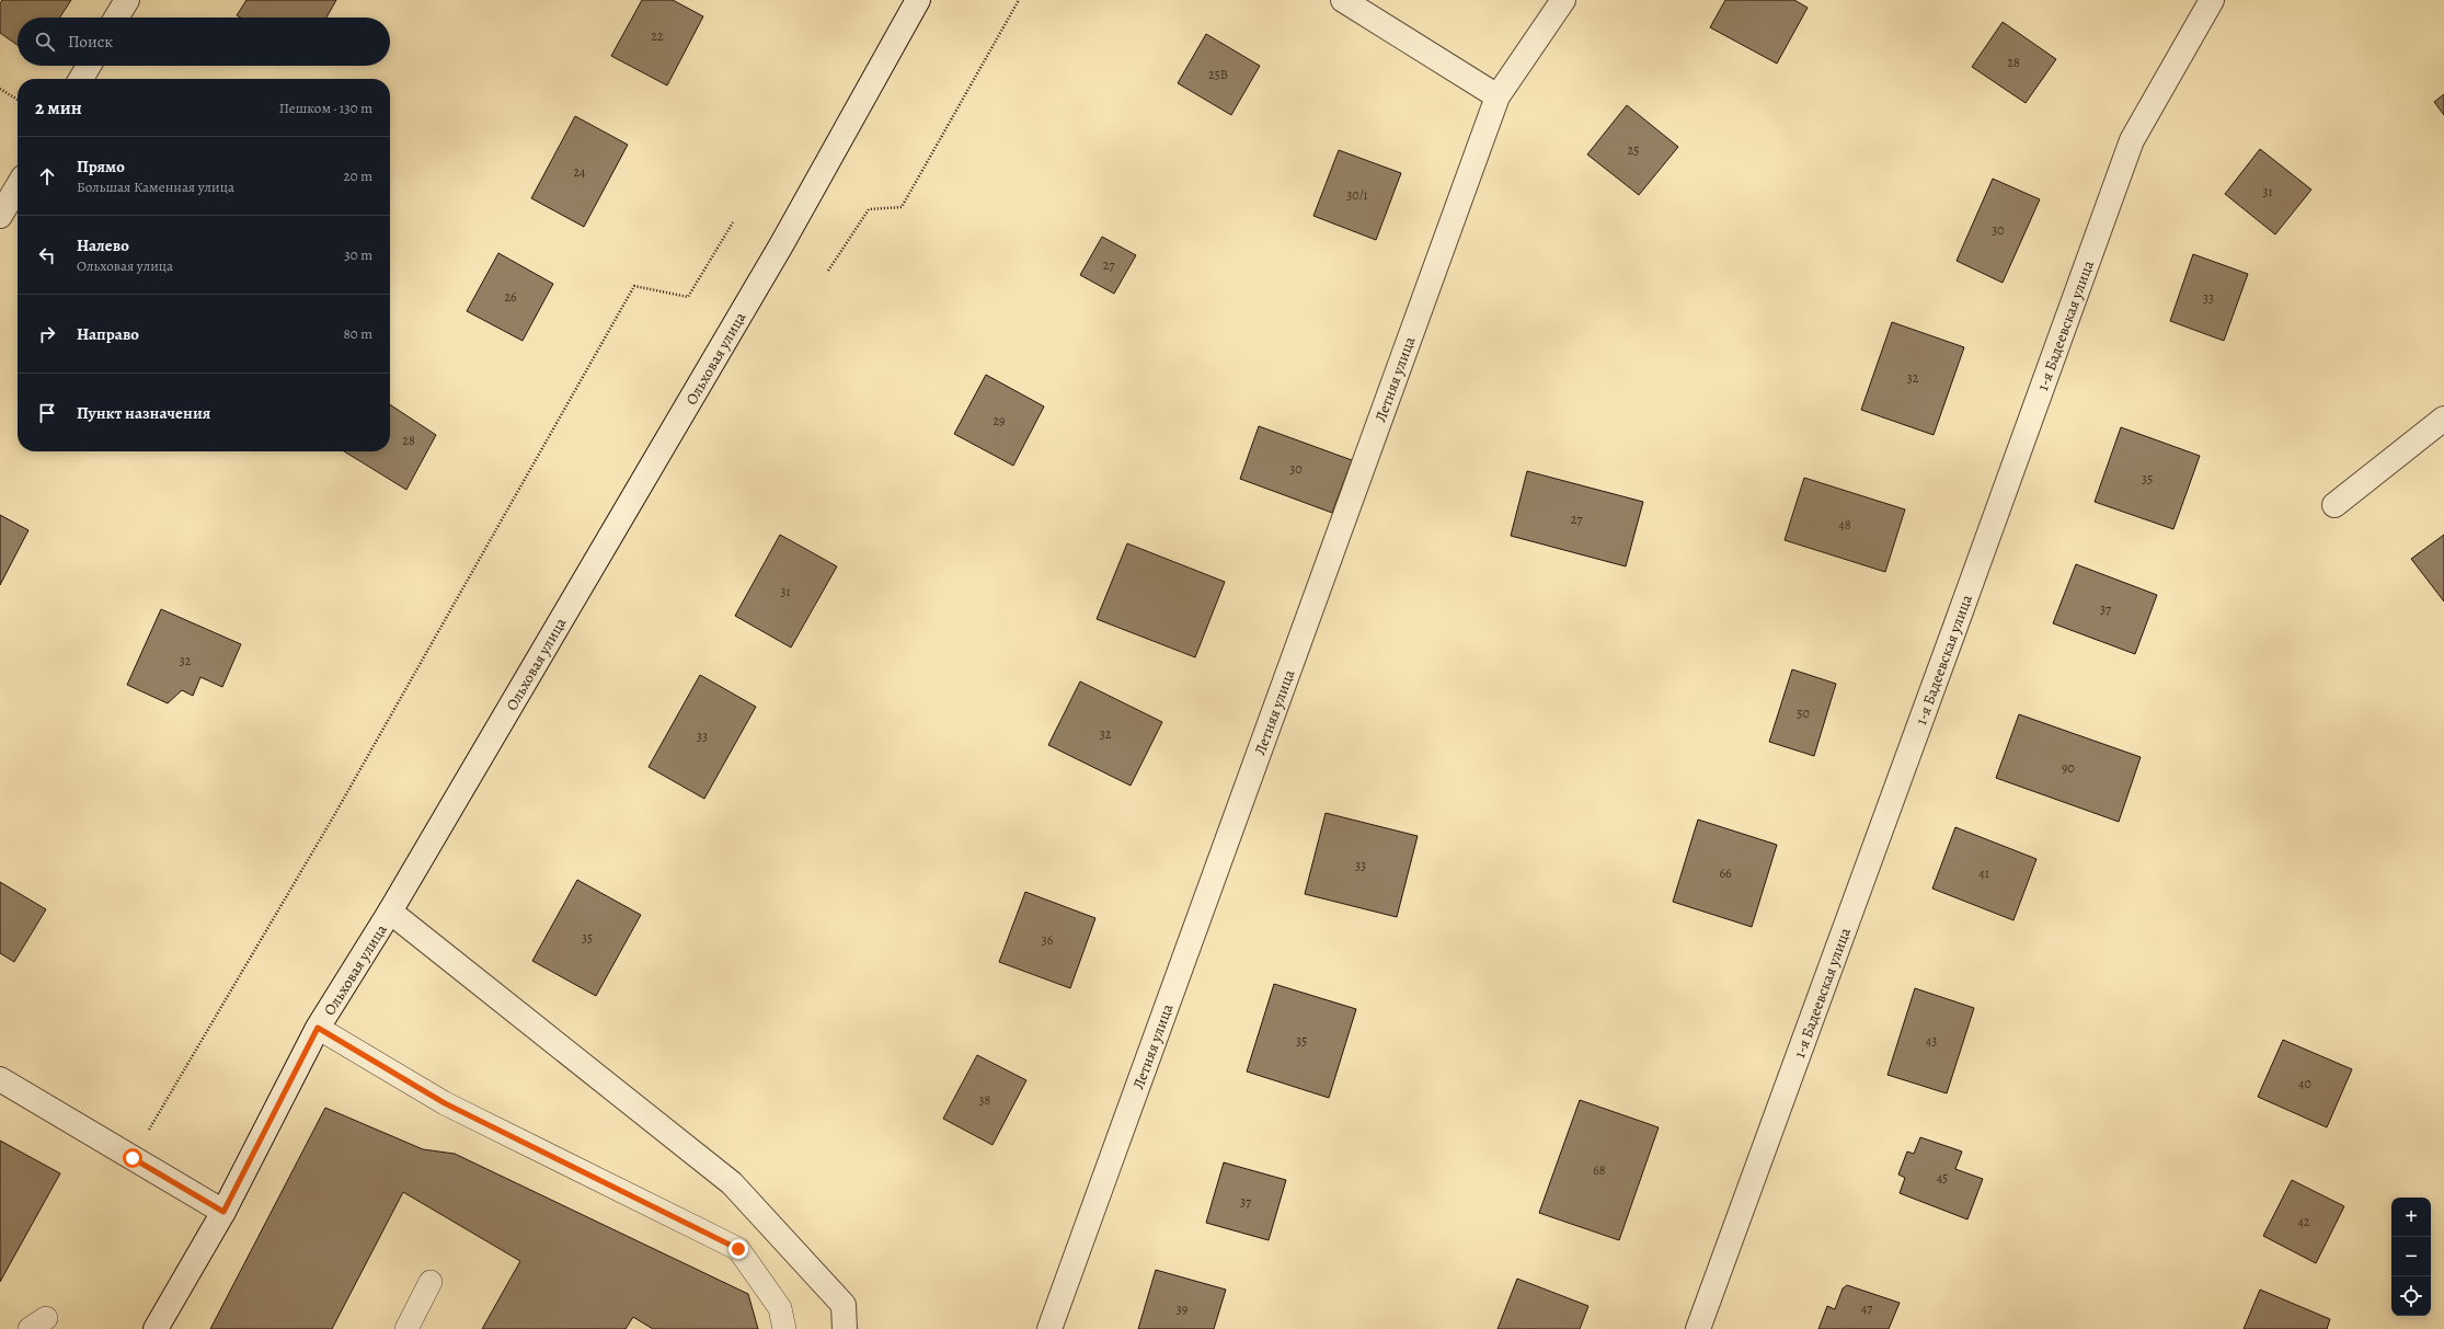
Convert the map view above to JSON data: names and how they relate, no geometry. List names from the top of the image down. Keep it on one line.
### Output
{"streets":{"street":["1-я Бадеевская улица","Ольховая улица","Летняя улица"]},"house_numbers":["22","28","25В","25","24","31","30/1","30","27","26","33","32","29","28","30","35","27","48","31","37","32","50","32","33","90","33","66","41","35","36","35","43","40","38","68","45","37","42","47","39"],"page":{"search":"Поиск","heading":["2 мин","Пешком · 130 m"],"list":[["Прямо","Большая Каменная улица","20 m"],["Налево","Ольховая улица","30 m"],["Направо","80 m"],"Пункт назначения"],"map_buttons":["+","−"]}}
